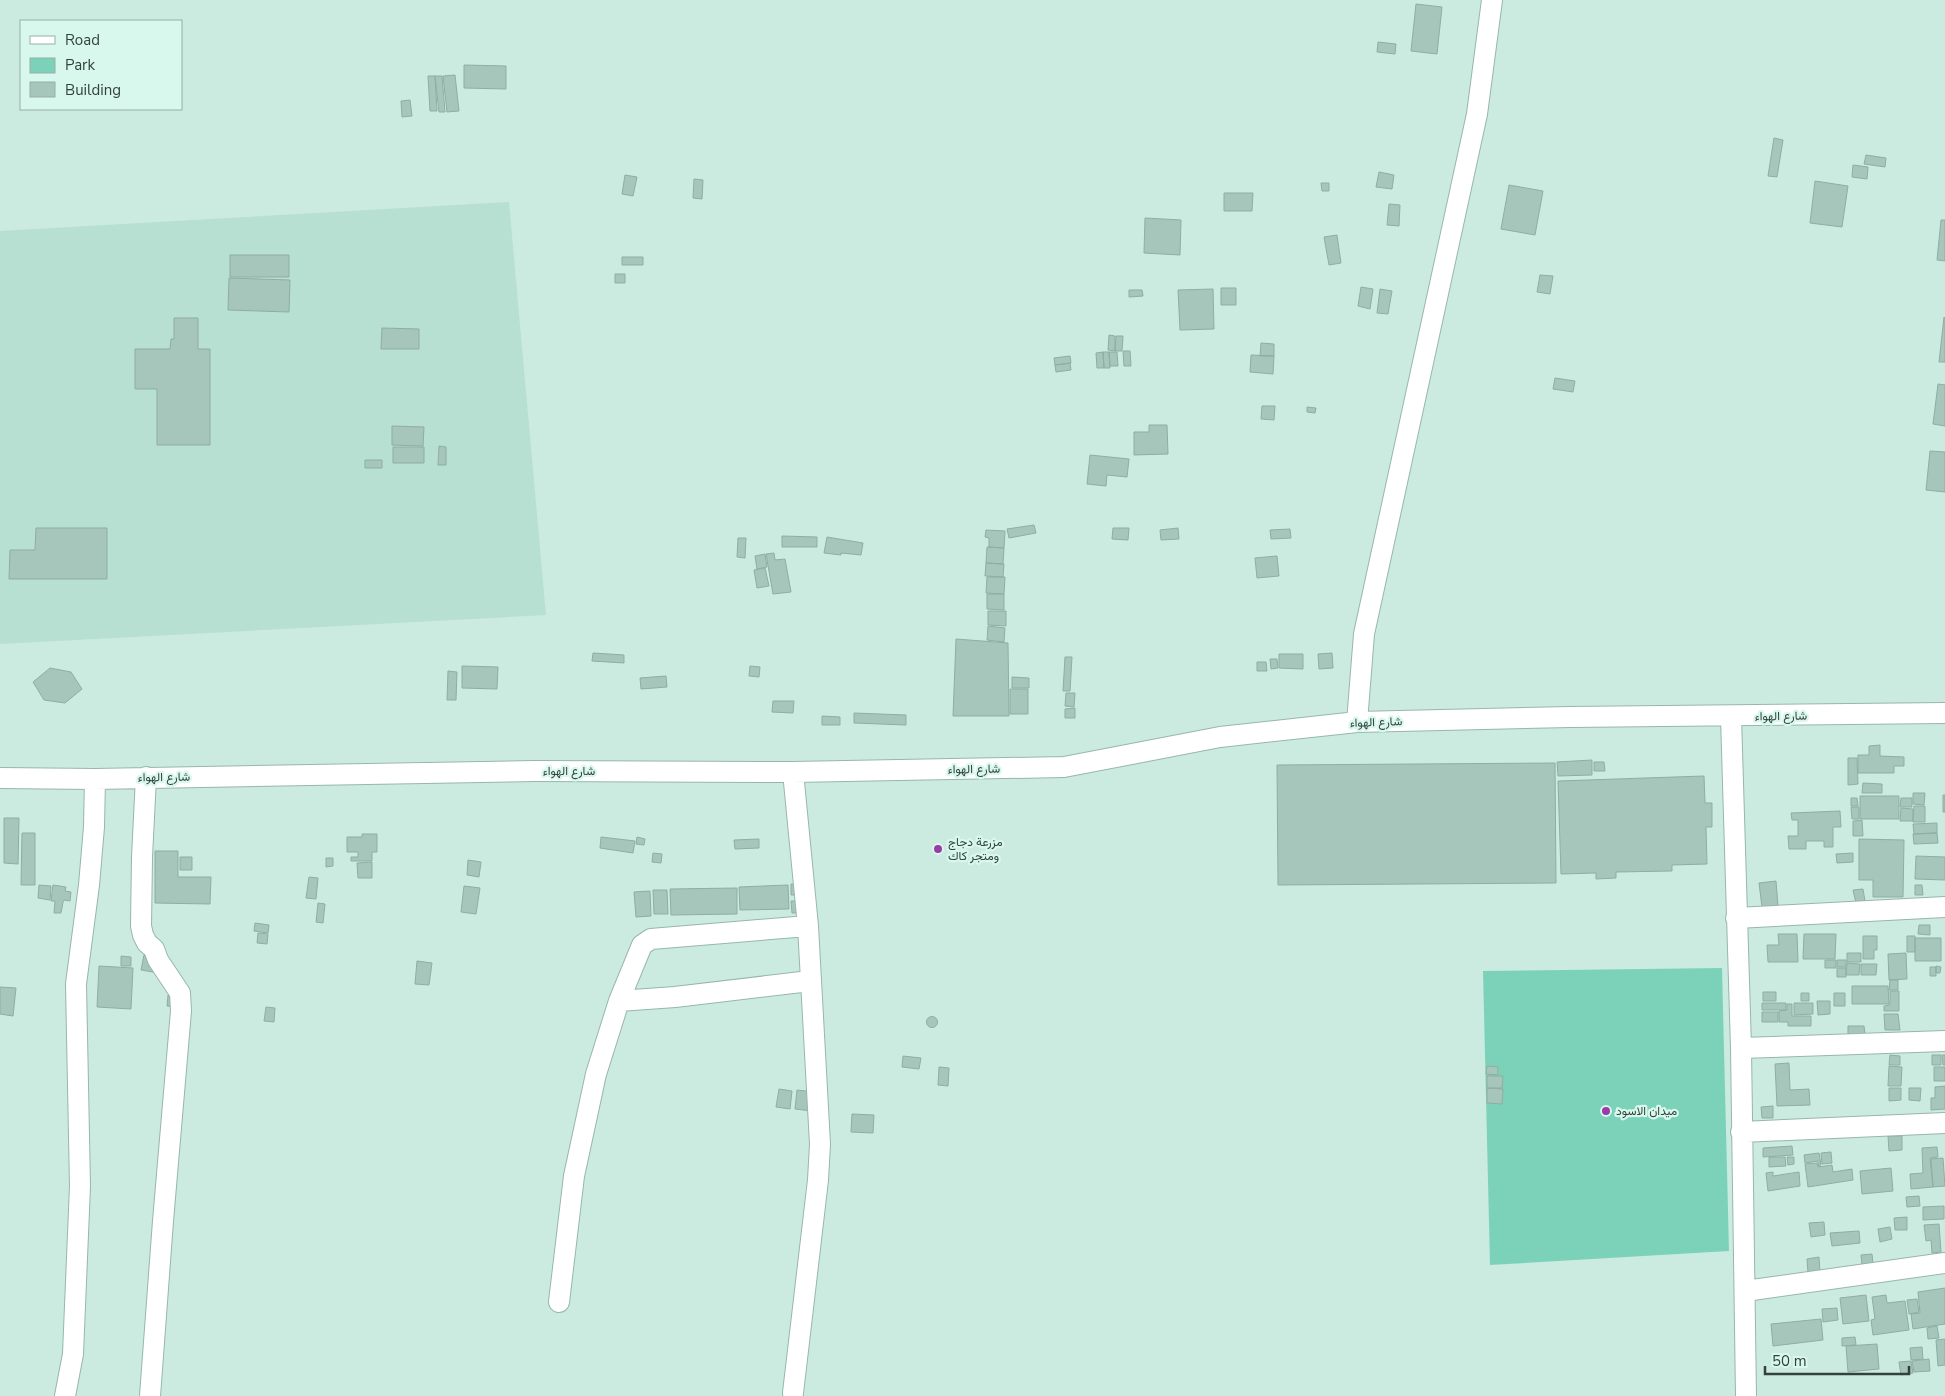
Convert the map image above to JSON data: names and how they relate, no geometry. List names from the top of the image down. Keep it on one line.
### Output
{"streets":{"street":["شارع الهواء"]},"places":["مزرعة دجاج ومتجر كاك","ميدان الاسود"],"legend":["Road","Park","Building"],"scale_bar":"50 m"}
